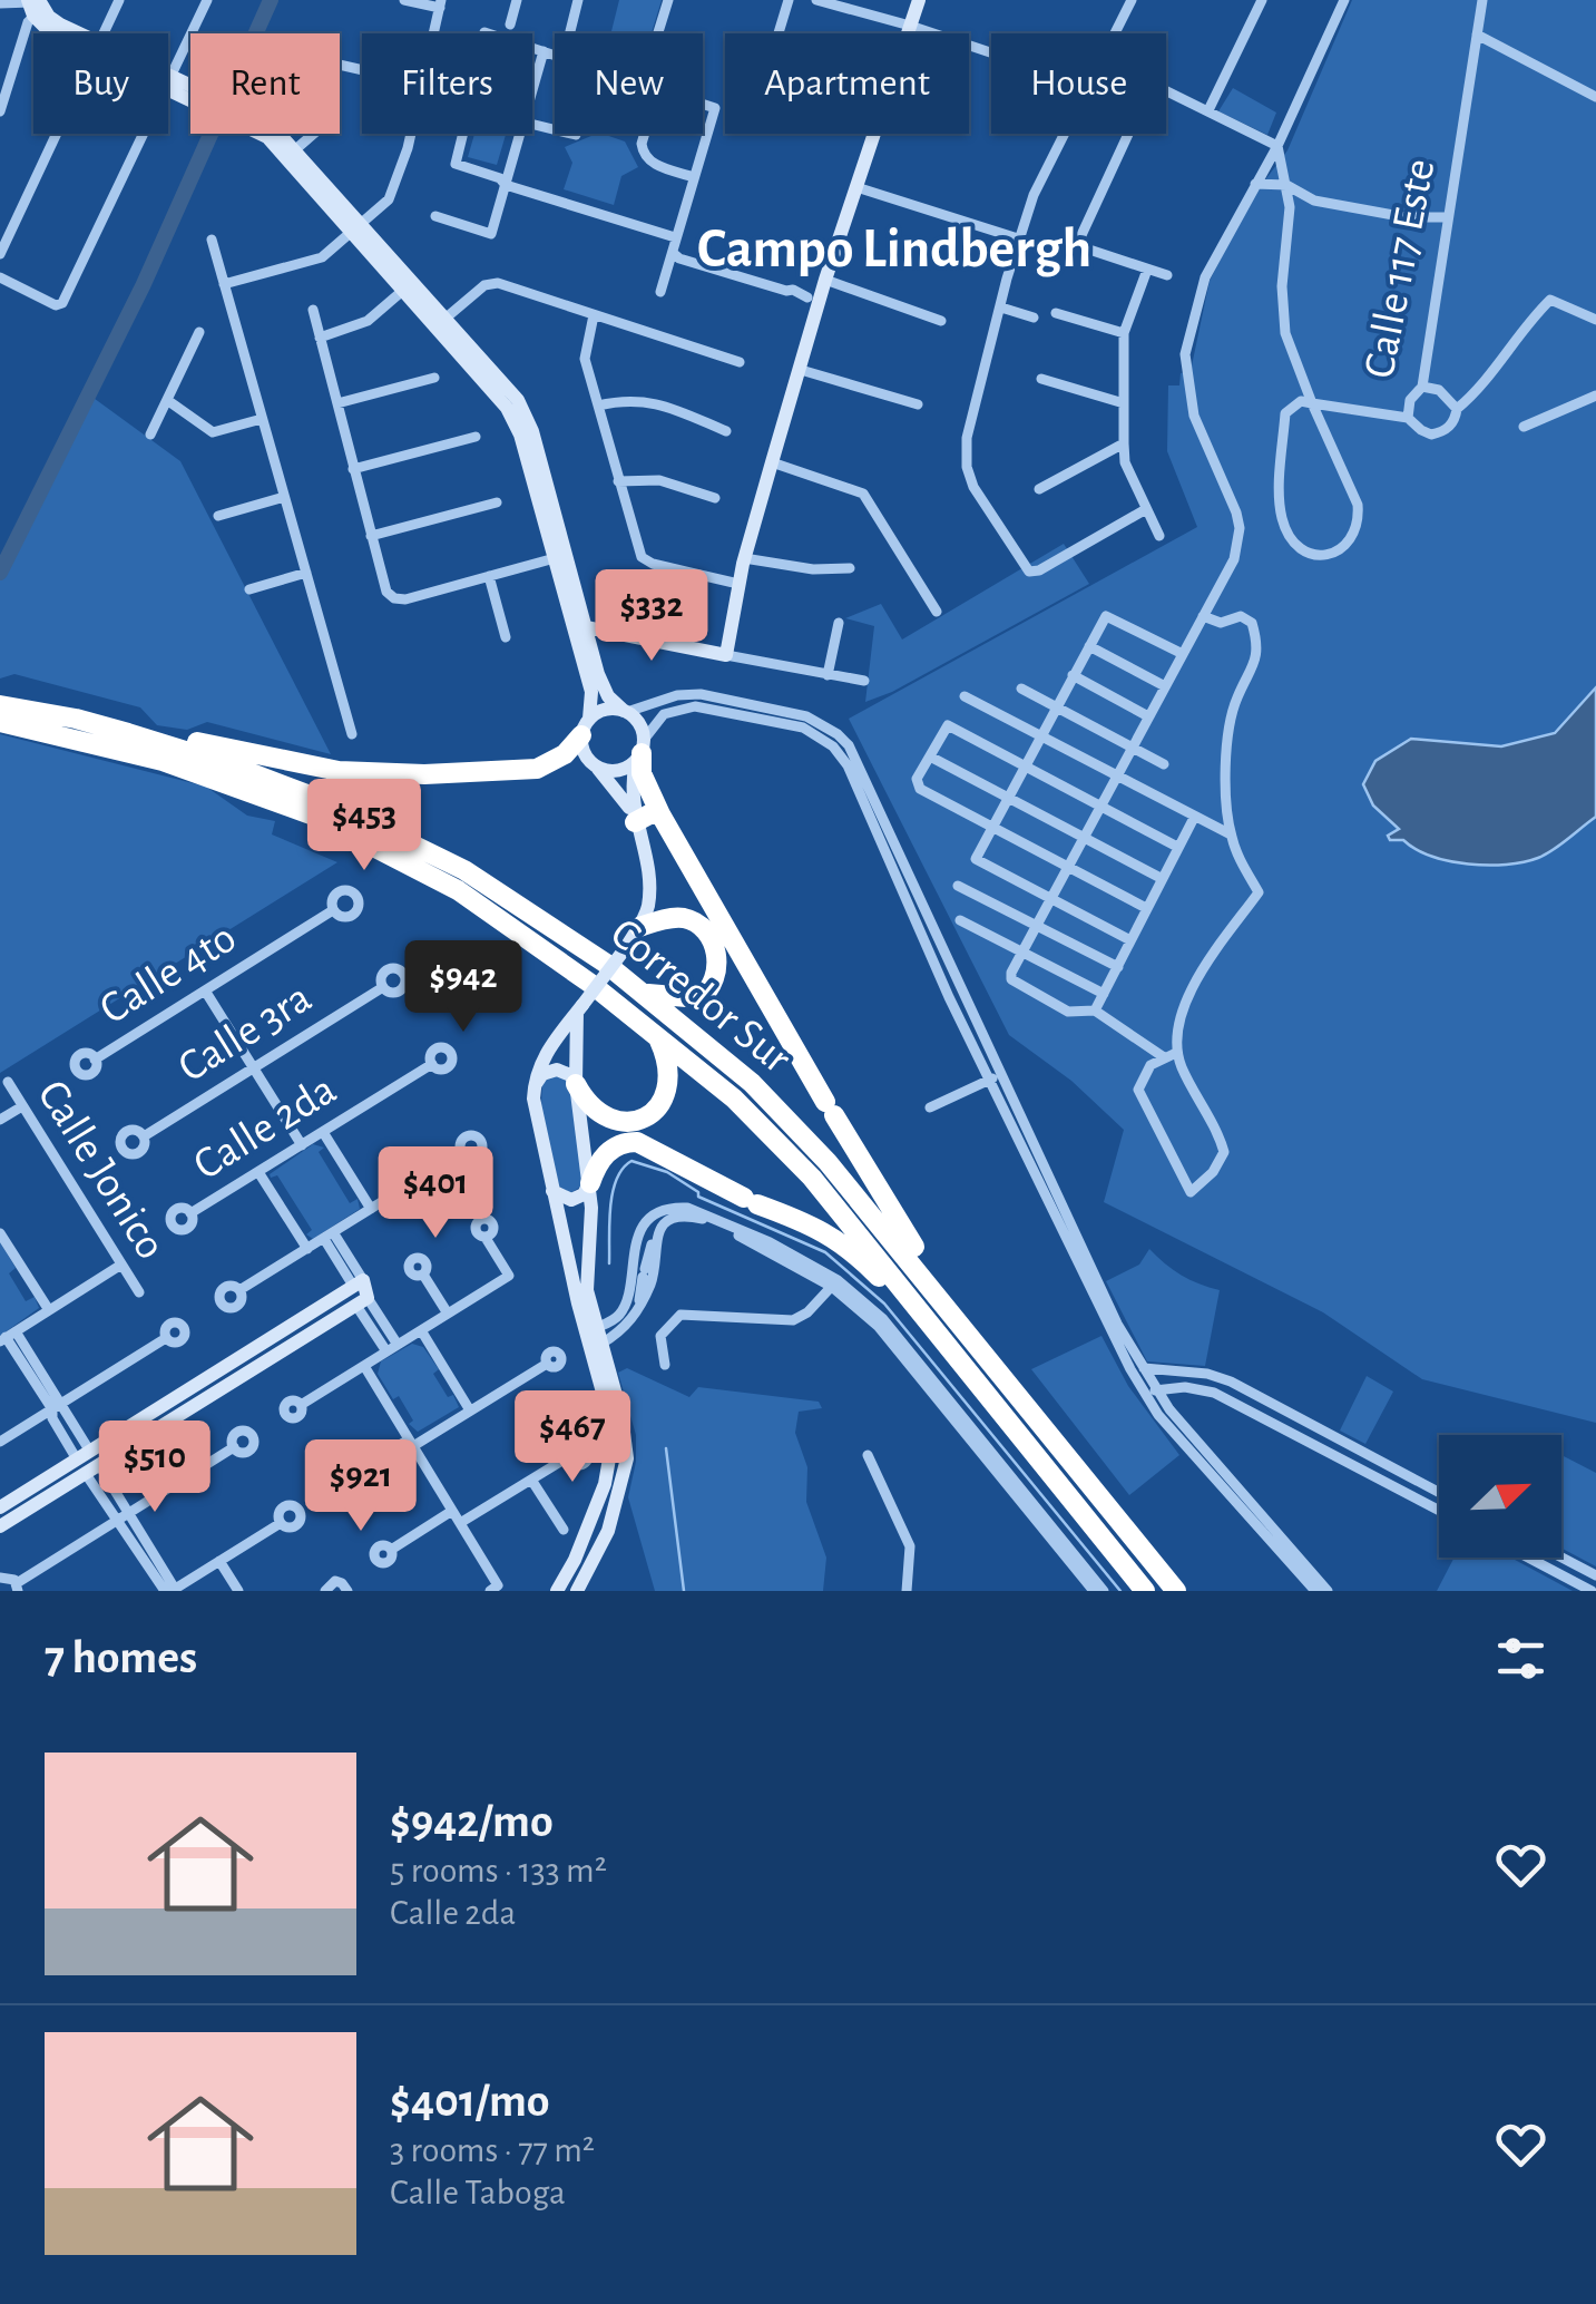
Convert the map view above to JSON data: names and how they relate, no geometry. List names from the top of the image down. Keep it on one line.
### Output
{"streets":{"highway":["Corredor Sur"],"street":["Calle 117 Este","Calle 4to","Calle 3ra","Calle 2da","Calle Jonico"]},"districts":["Campo Lindbergh"],"north":"top right","page":{"chip":["Buy","Rent","Filters","New","Apartment","House"],"price":["$332","$453","$942","$401","$467","$510","$921"],"heading":"7 homes","list":[{"name":"$942/mo","note":"5 rooms · 133 m² · Calle 2da"},{"name":"$401/mo","note":"3 rooms · 77 m² · Calle Taboga"}]}}
